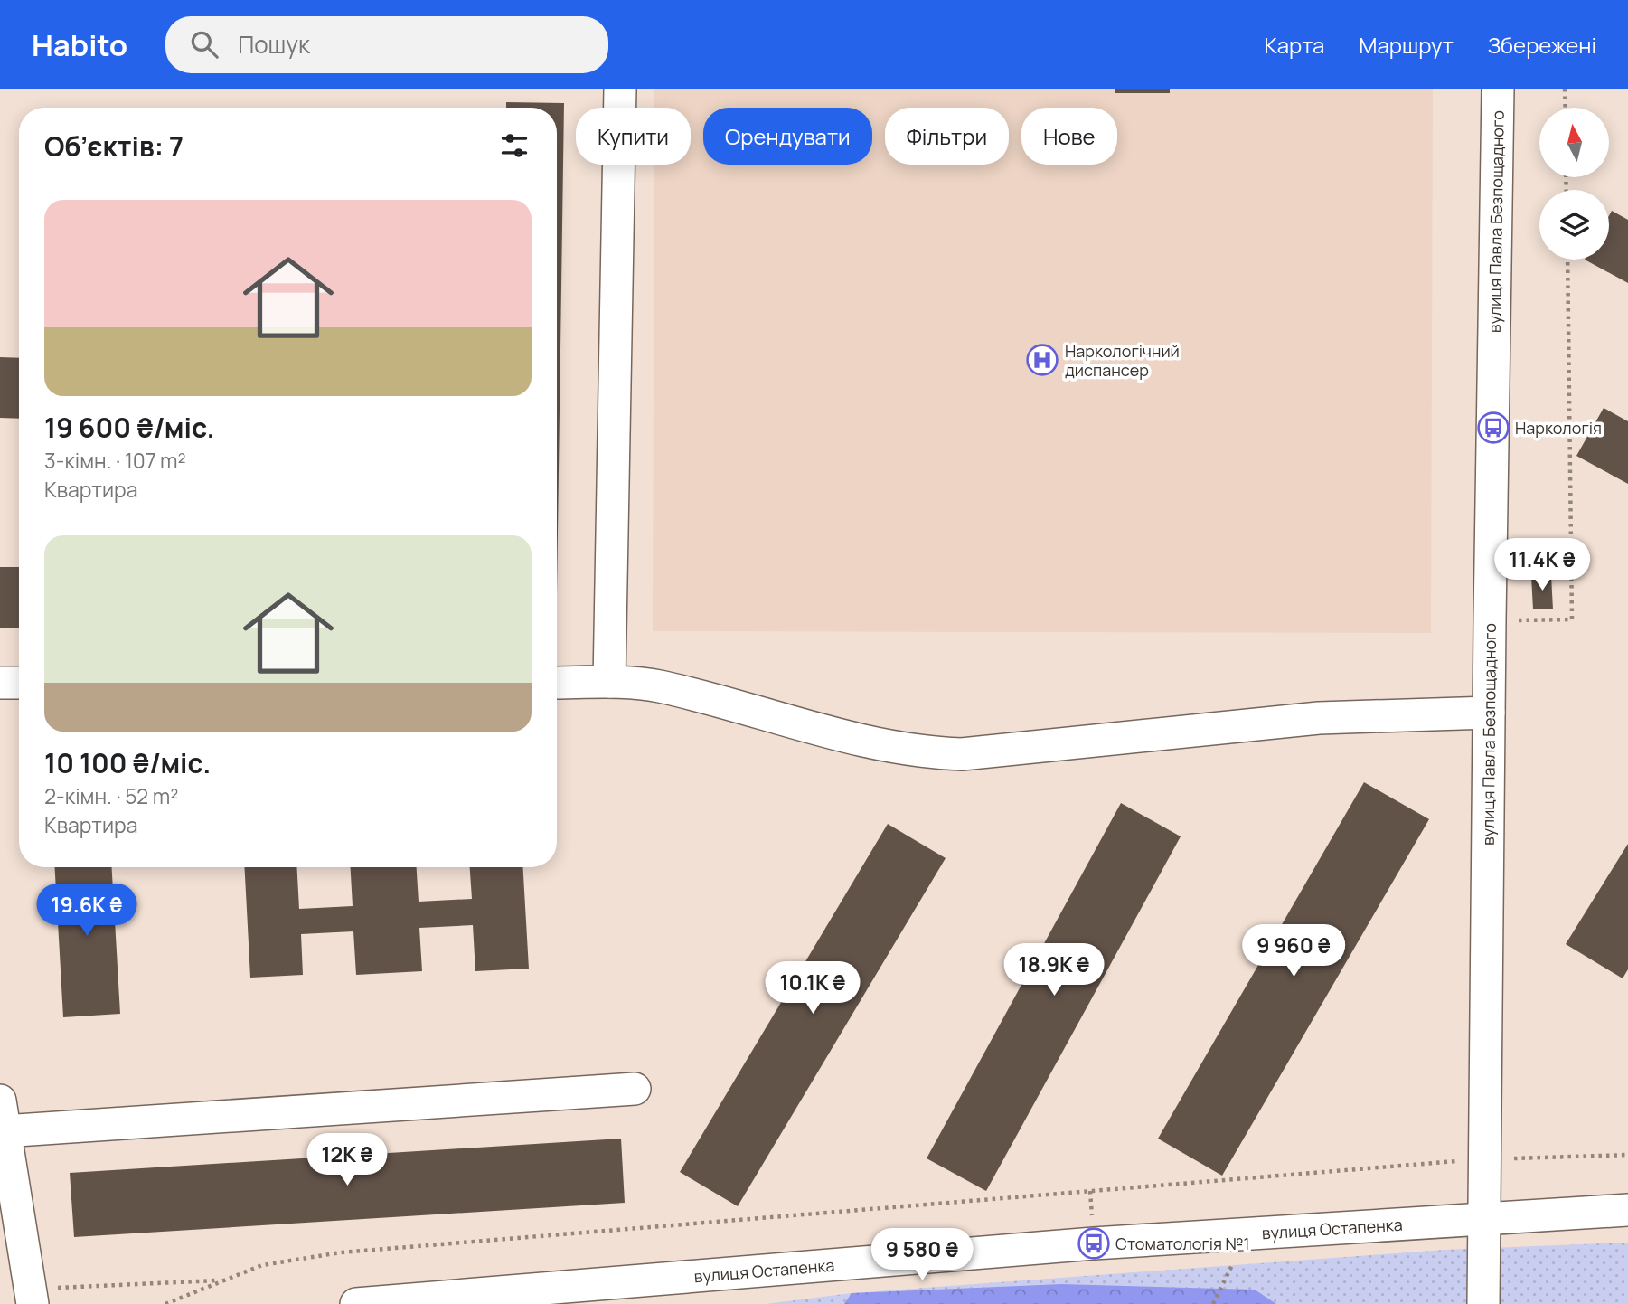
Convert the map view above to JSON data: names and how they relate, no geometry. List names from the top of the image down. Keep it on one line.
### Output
{"streets":{"street":["вулиця Павла Безпощадного","вулиця Остапенка"]},"crossings":[["вулиця Павла Безпощадного","вулиця Остапенка"]],"places":{"hospital":["Наркологічний диспансер"],"bus stop":["Наркологія","Стоматологія №1"]},"north":"top","page":{"header":"Habito","search":"Пошук","nav":["Карта","Маршрут","Збережені"],"chip":["Купити","Орендувати","Фільтри","Нове"],"heading":"Об’єктів: 7","list":[{"name":"19 600 ₴/міс.","note":"3-кімн. · 107 m² · Квартира"},{"name":"10 100 ₴/міс.","note":"2-кімн. · 52 m² · Квартира"}],"price":["11.4K ₴","19.6K ₴","9 960 ₴","18.9K ₴","10.1K ₴","12K ₴","9 580 ₴"]}}
